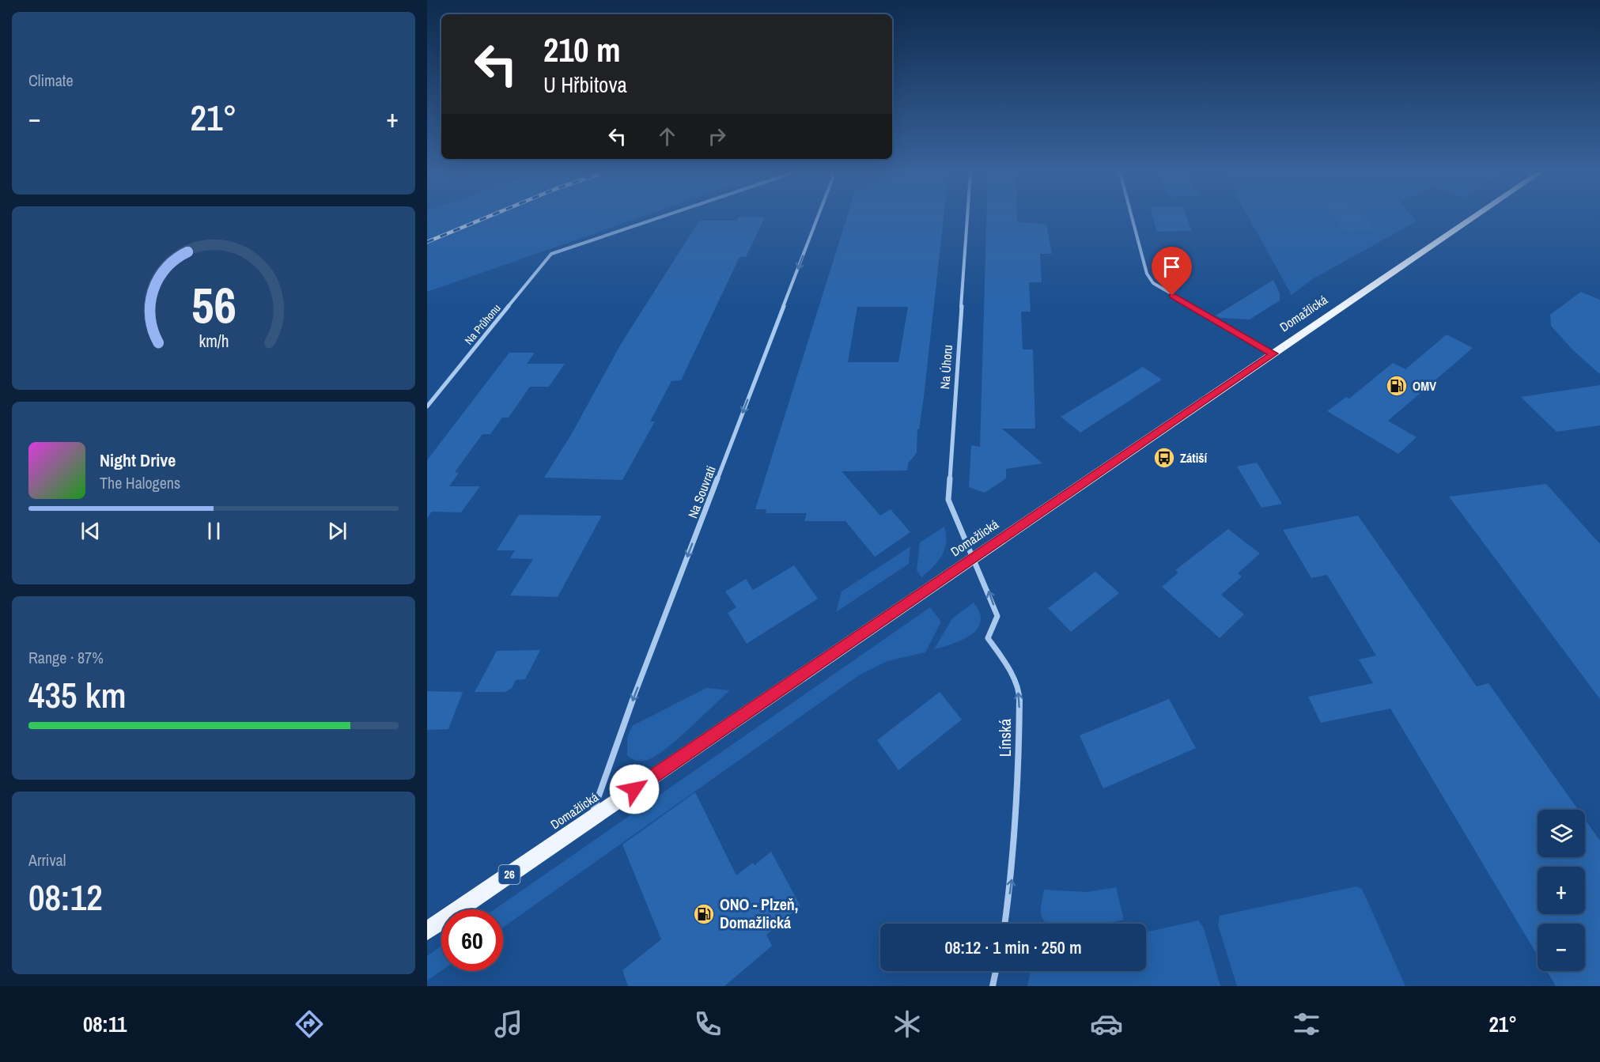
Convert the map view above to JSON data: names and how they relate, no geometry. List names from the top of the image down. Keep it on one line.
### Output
{"streets":{"main road":["Domažlická","26"],"street":["Na Průhonu","Na Úhoru","Na Souvrati","Línská"]},"crossings":[["Domažlická","Na Úhoru"],["Domažlická","Na Souvrati"],["Domažlická","Línská"],["Na Úhoru","Línská"]],"one_way":["Na Souvrati","Línská"],"places":{"fuel station":["OMV","ONO - Plzeň, Domažlická"],"bus stop":["Zátiší"]},"page":{"tile":["Climate",["Range · 87%","435 km"],["Arrival","08:12"]],"turn":["210 m","U Hřbitova"],"heat":["−","21°","+"],"song":["Night Drive","The Halogens"],"map_buttons":["+","−"],"limit":"60","trip":"08:12 · 1 min · 250 m","tabs":["08:11","21°"],"gauge":["56","km/h"]}}
